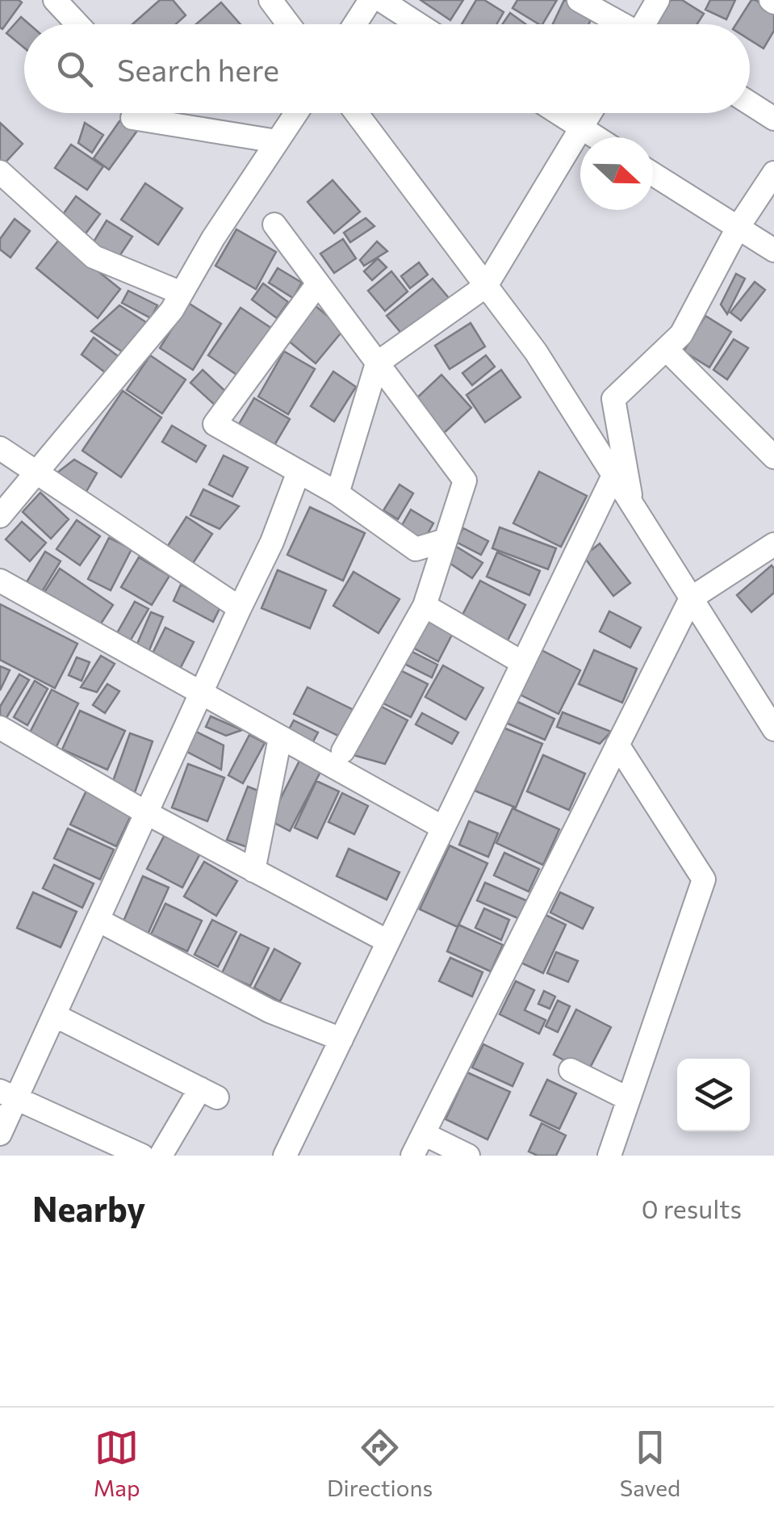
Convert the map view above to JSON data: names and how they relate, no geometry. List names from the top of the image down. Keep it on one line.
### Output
{"north":"right","page":{"search":"Search here","heading":["Nearby","0 results"],"nav":["Map","Directions","Saved"]}}
